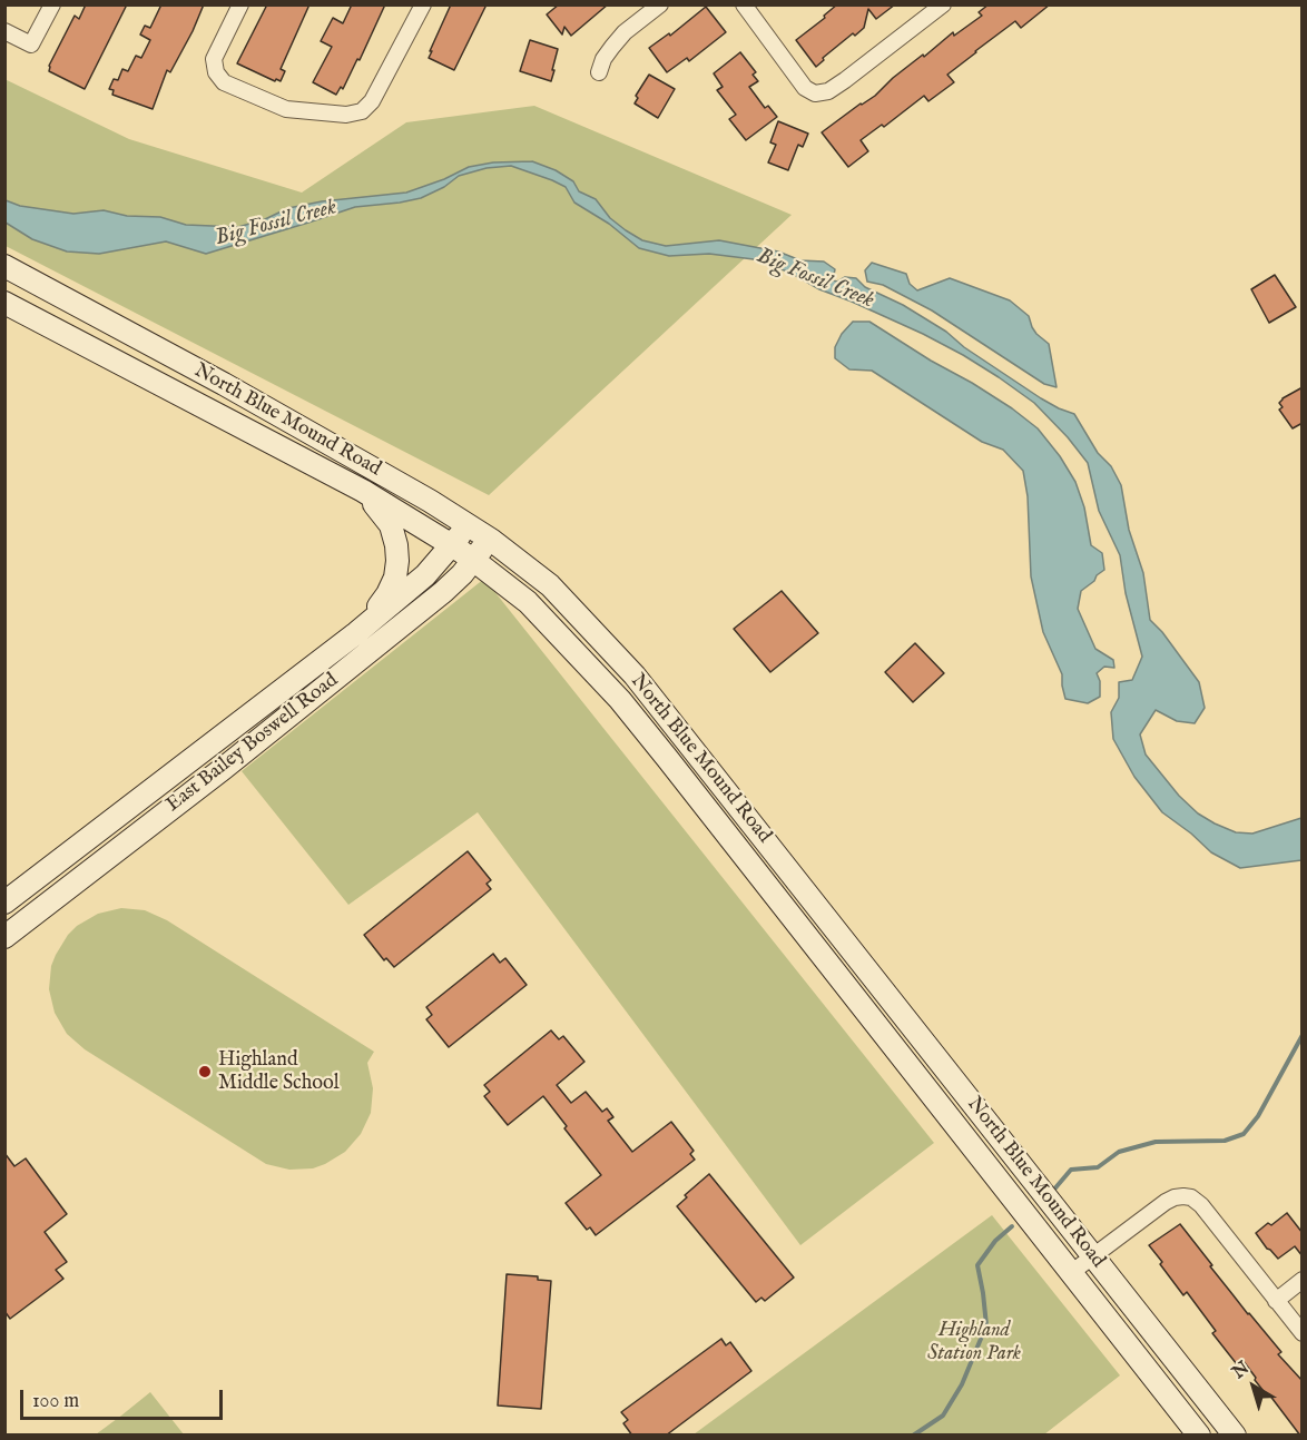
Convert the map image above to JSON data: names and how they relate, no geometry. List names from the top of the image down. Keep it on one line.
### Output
{"streets":{"main road":["North Blue Mound Road","East Bailey Boswell Road"]},"crossings":[["North Blue Mound Road","East Bailey Boswell Road"]],"water":["Big Fossil Creek"],"parks":["Highland Station Park"],"places":["Highland Middle School"],"scale_bar":"100 m","north":"top left"}
